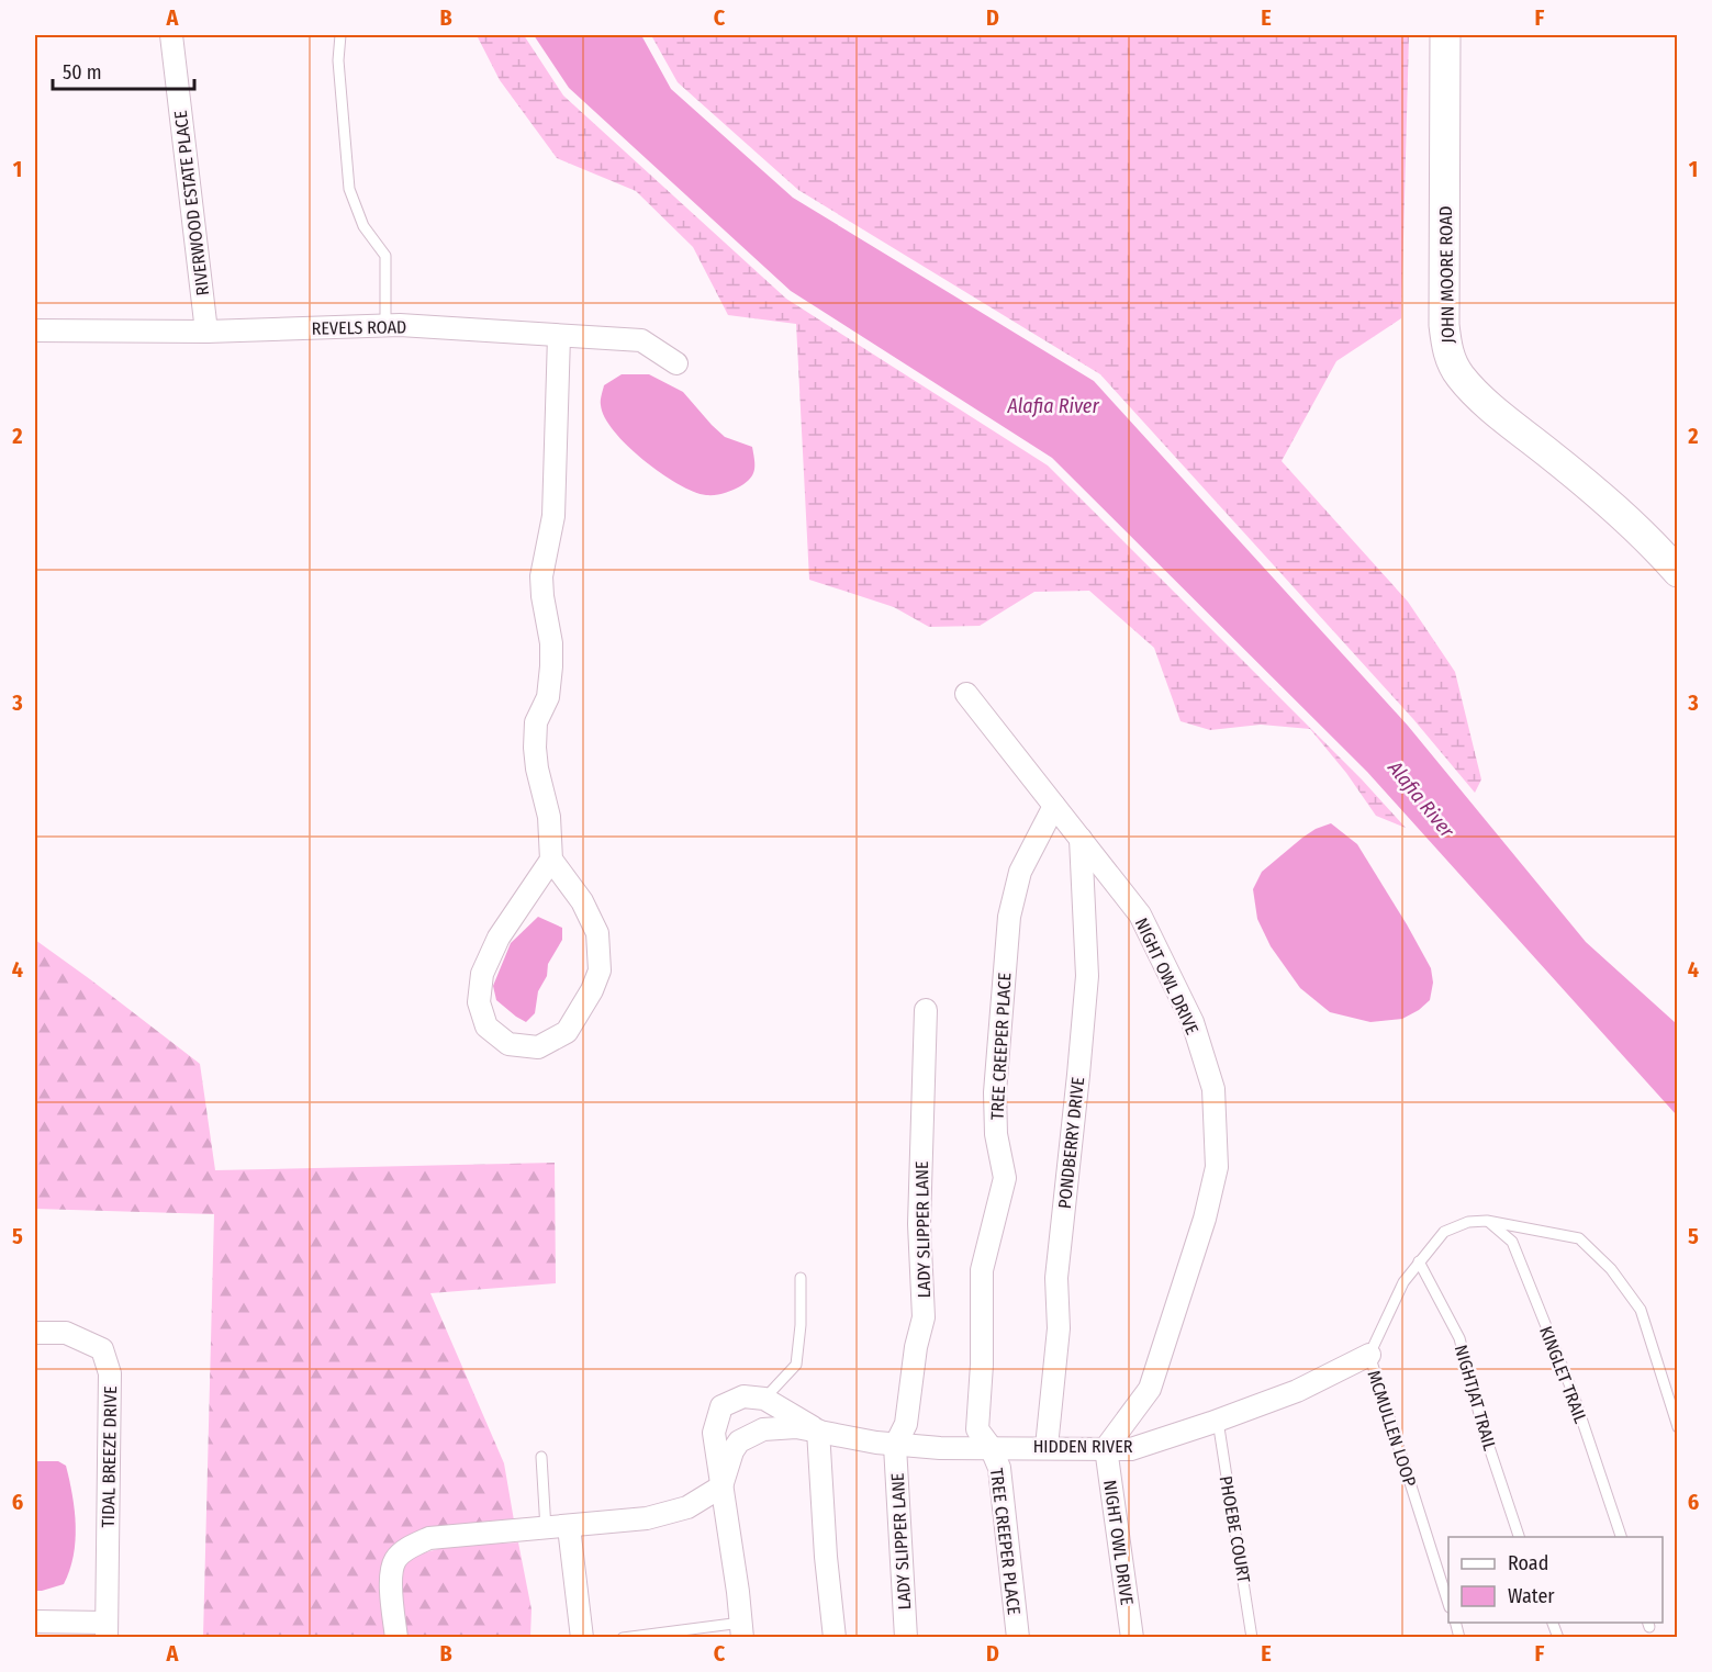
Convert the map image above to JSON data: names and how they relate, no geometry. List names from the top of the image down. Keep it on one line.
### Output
{"streets":{"street":["RIVERWOOD ESTATE PLACE","JOHN MOORE ROAD","REVELS ROAD","NIGHT OWL DRIVE","TREE CREEPER PLACE","PONDBERRY DRIVE","LADY SLIPPER LANE","HIDDEN RIVER","TIDAL BREEZE DRIVE"],"lane":["KINGLET TRAIL","NIGHTJAT TRAIL","MCMULLEN LOOP","PHOEBE COURT"]},"crossings":[["RIVERWOOD ESTATE PLACE","REVELS ROAD"],["NIGHT OWL DRIVE","TREE CREEPER PLACE"],["NIGHT OWL DRIVE","PONDBERRY DRIVE"],["NIGHT OWL DRIVE","HIDDEN RIVER"],["TREE CREEPER PLACE","HIDDEN RIVER"],["PONDBERRY DRIVE","HIDDEN RIVER"],["LADY SLIPPER LANE","HIDDEN RIVER"],["KINGLET TRAIL","MCMULLEN LOOP"],["NIGHTJAT TRAIL","MCMULLEN LOOP"],["MCMULLEN LOOP","HIDDEN RIVER"],["HIDDEN RIVER","PHOEBE COURT"]],"water":["Alafia River"],"legend":["Road","Water"],"scale_bar":"50 m","grid":{"columns":["A","B","C","D","E","F"],"rows":["1","2","3","4","5","6"]}}
